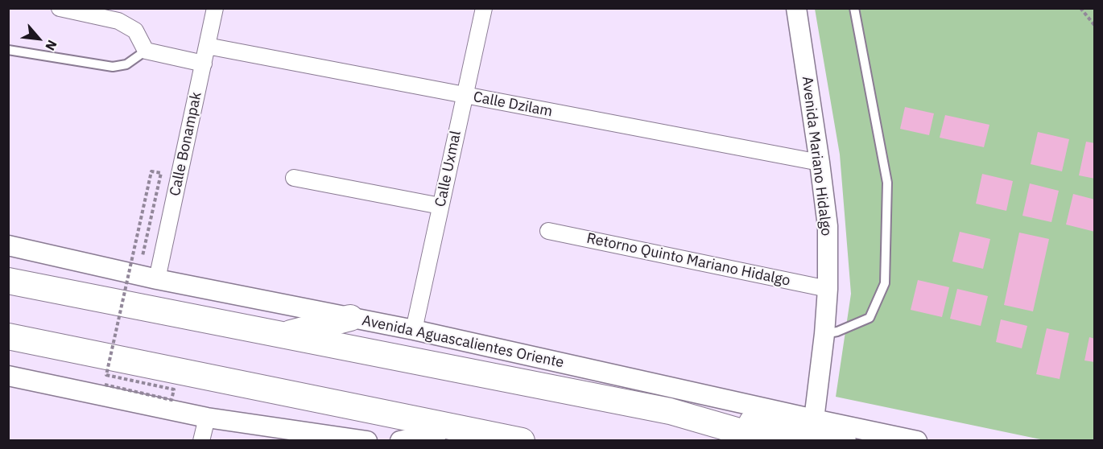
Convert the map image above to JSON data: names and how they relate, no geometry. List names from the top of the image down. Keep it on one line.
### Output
{"streets":{"main road":["Avenida Aguascalientes Oriente"],"street":["Calle Dzilam","Calle Bonampak","Avenida Mariano Hidalgo","Calle Uxmal","Retorno Quinto Mariano Hidalgo"]},"crossings":[["Calle Dzilam","Calle Bonampak"],["Calle Dzilam","Avenida Mariano Hidalgo"],["Calle Dzilam","Calle Uxmal"],["Calle Bonampak","Avenida Aguascalientes Oriente"],["Avenida Mariano Hidalgo","Retorno Quinto Mariano Hidalgo"],["Avenida Mariano Hidalgo","Avenida Aguascalientes Oriente"],["Calle Uxmal","Avenida Aguascalientes Oriente"]],"north":"bottom right"}
